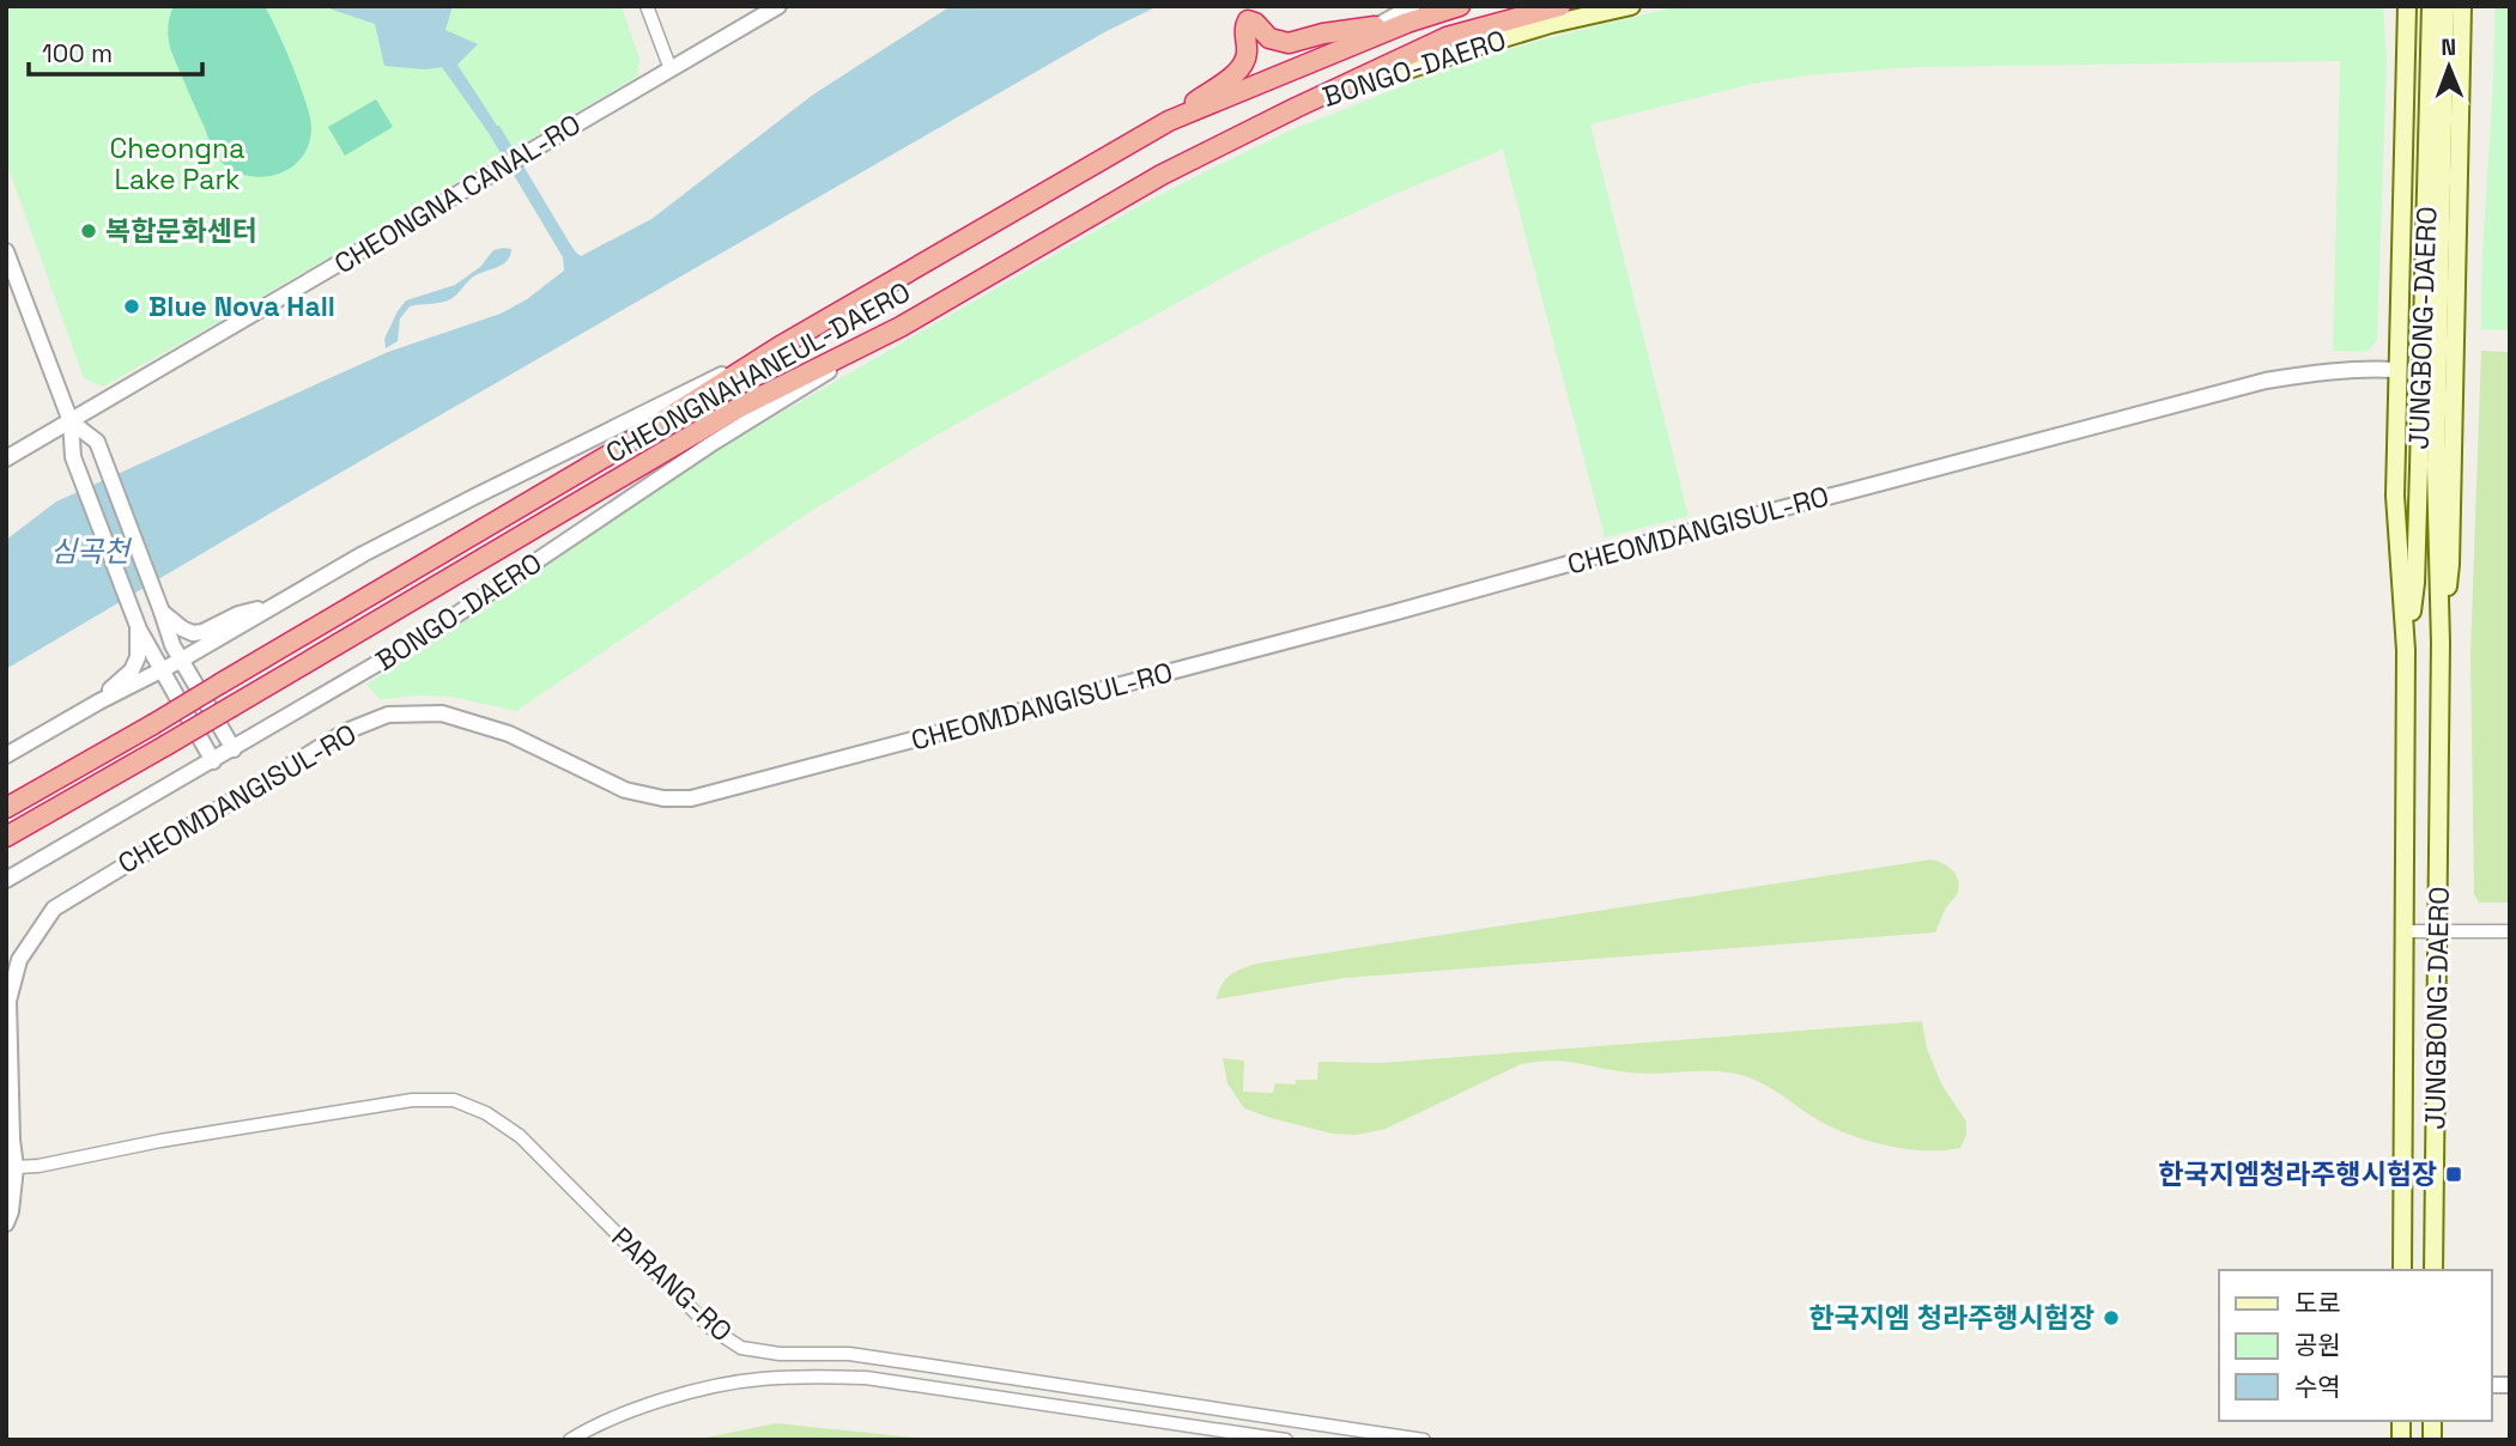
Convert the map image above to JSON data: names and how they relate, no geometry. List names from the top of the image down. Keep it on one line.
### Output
{"streets":{"highway":["CHEONGNAHANEUL-DAERO"],"main road":["BONGO-DAERO","JUNGBONG-DAERO"],"street":["CHEONGNA CANAL-RO","CHEOMDANGISUL-RO","PARANG-RO"]},"crossings":[["BONGO-DAERO","CHEONGNAHANEUL-DAERO"],["JUNGBONG-DAERO","CHEOMDANGISUL-RO"],["CHEOMDANGISUL-RO","PARANG-RO"]],"water":["심곡천"],"parks":["Cheongna Lake Park"],"places":{"other":["복합문화센터","Blue Nova Hall","한국지엠 청라주행시험장"],"transit":["한국지엠청라주행시험장"]},"legend":["도로","공원","수역"],"scale_bar":"100 m","north":"top"}
